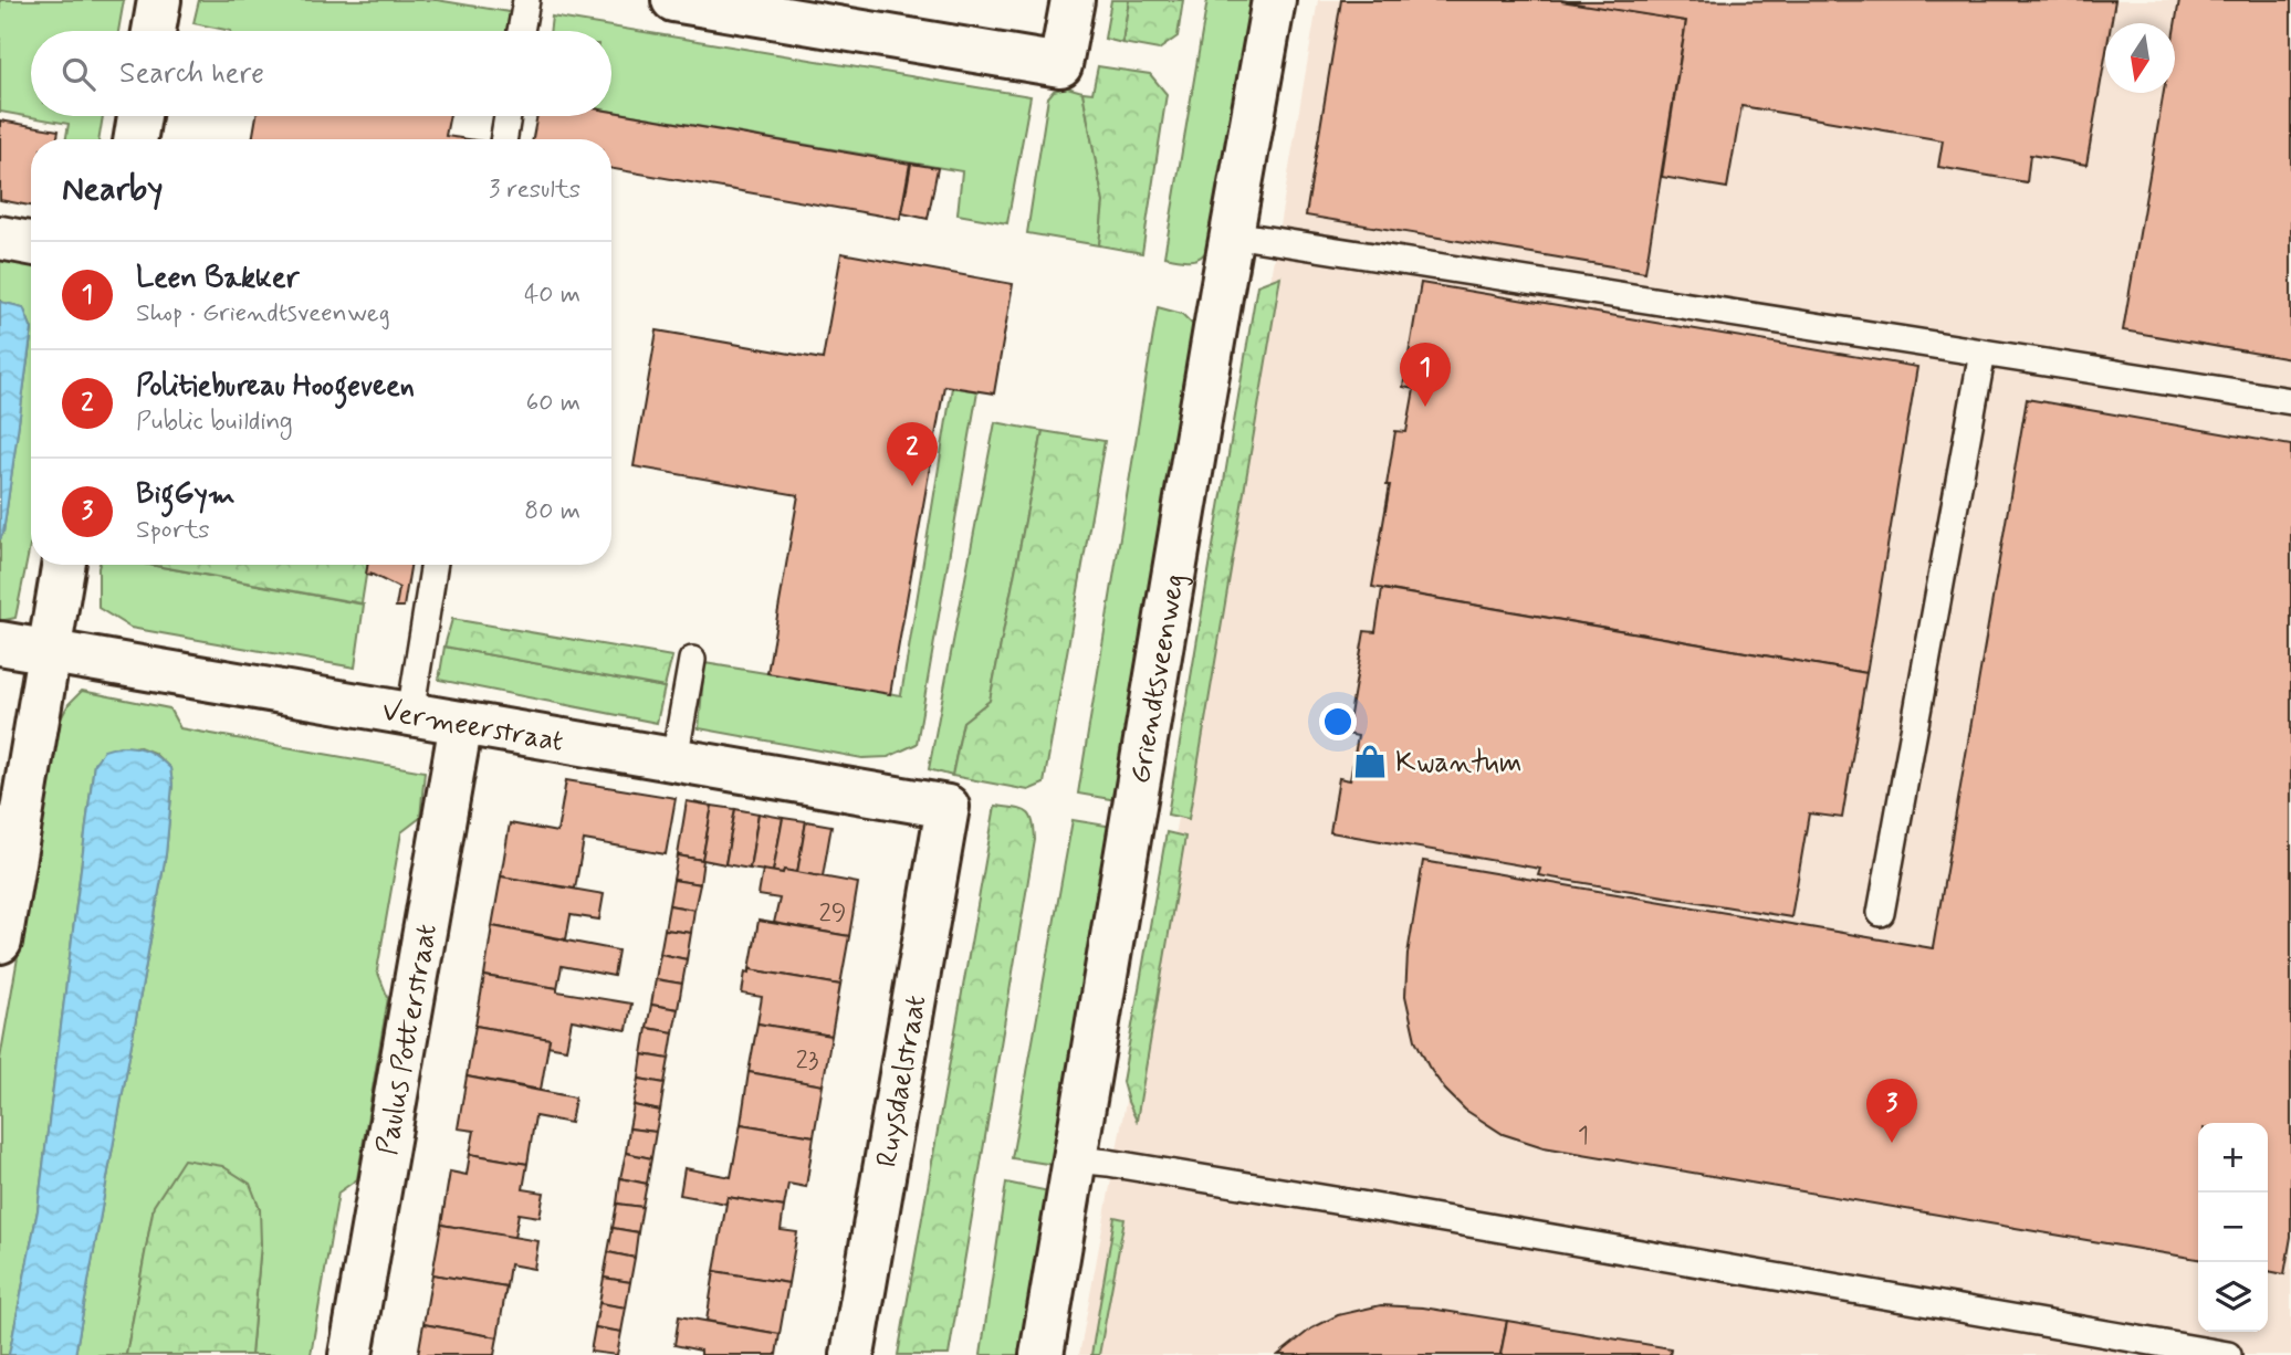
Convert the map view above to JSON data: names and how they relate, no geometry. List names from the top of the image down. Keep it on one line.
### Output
{"streets":{"street":["Griendtsveenweg","Vermeerstraat","Paulus Potterstraat","Ruysdaelstraat"]},"crossings":[["Vermeerstraat","Paulus Potterstraat"],["Vermeerstraat","Ruysdaelstraat"]],"places":{"shop":["Kwantum"]},"house_numbers":["29","23","1"],"north":"bottom","page":{"search":"Search here","heading":["Nearby","3 results"],"list":[{"mark":"1","name":"Leen Bakker","note":"Shop · Griendtsveenweg","value":"40 m"},{"mark":"2","name":"Politiebureau Hoogeveen","note":"Public building","value":"60 m"},{"mark":"3","name":"BigGym","note":"Sports","value":"80 m"}],"pins":["1","2","3"],"map_buttons":["+","−"]}}
